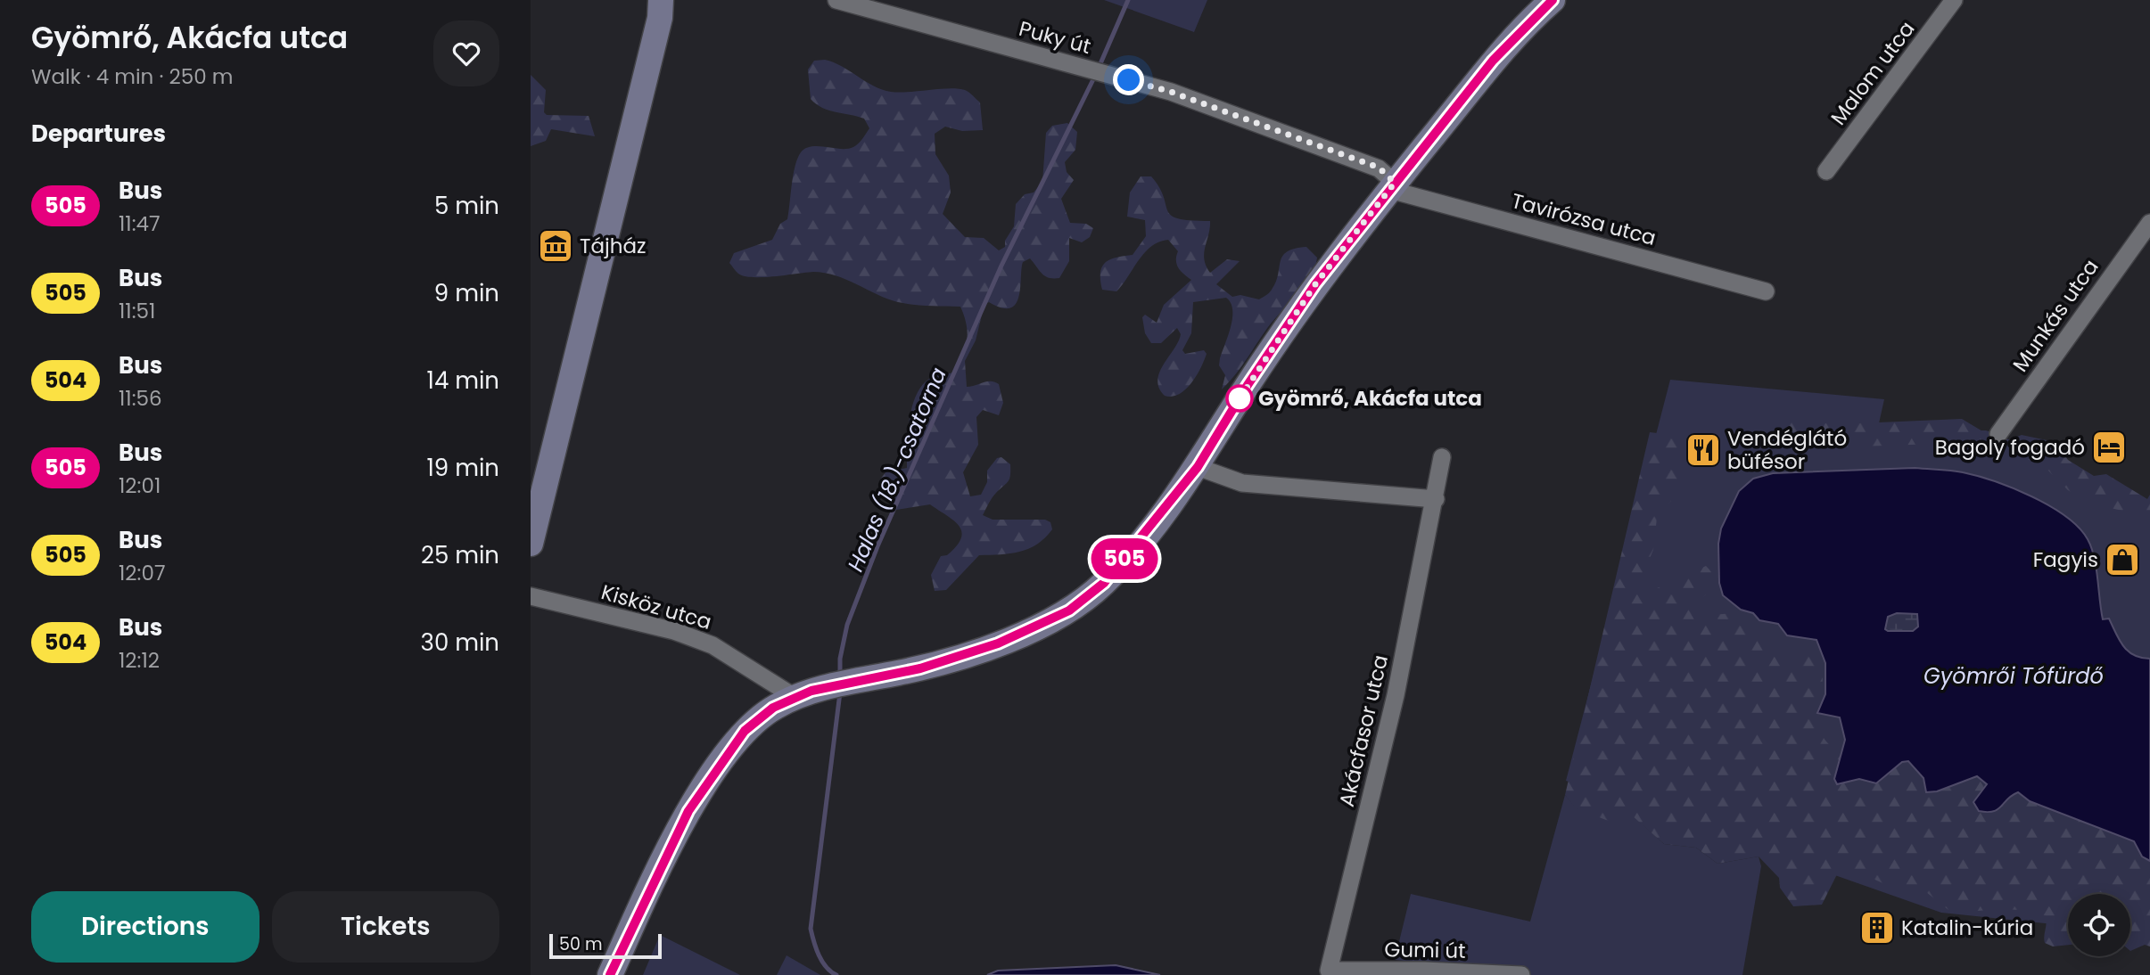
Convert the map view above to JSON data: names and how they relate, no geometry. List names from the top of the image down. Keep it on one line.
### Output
{"streets":{"street":["Puky út","Malom utca","Tavirózsa utca","Munkás utca","Kisköz utca","Akácfasor utca","Gumi út"]},"crossings":[["Puky út","Tavirózsa utca"],["Akácfasor utca","Gumi út"]],"water":["Halas (18.)-csatorna","Gyömrői Tófürdő"],"places":{"museum":["Tájház"],"other":["Gyömrő, Akácfa utca"],"hotel":["Bagoly fogadó"],"restaurant":["Vendéglátó büfésor"],"shop":["Fagyis"],"building":["Katalin-kúria"]},"lines":["bus line 505"],"scale_bar":"50 m","page":{"heading":[["Gyömrő, Akácfa utca","Walk · 4 min · 250 m"],"Departures"],"on_map":"505","list":[{"mark":"505","name":"Bus","note":"11:47","value":"5 min"},{"mark":"505","name":"Bus","note":"11:51","value":"9 min"},{"mark":"504","name":"Bus","note":"11:56","value":"14 min"},{"mark":"505","name":"Bus","note":"12:01","value":"19 min"},{"mark":"505","name":"Bus","note":"12:07","value":"25 min"},{"mark":"504","name":"Bus","note":"12:12","value":"30 min"}],"buttons":["Directions","Tickets"],"scale":"50 m"}}
